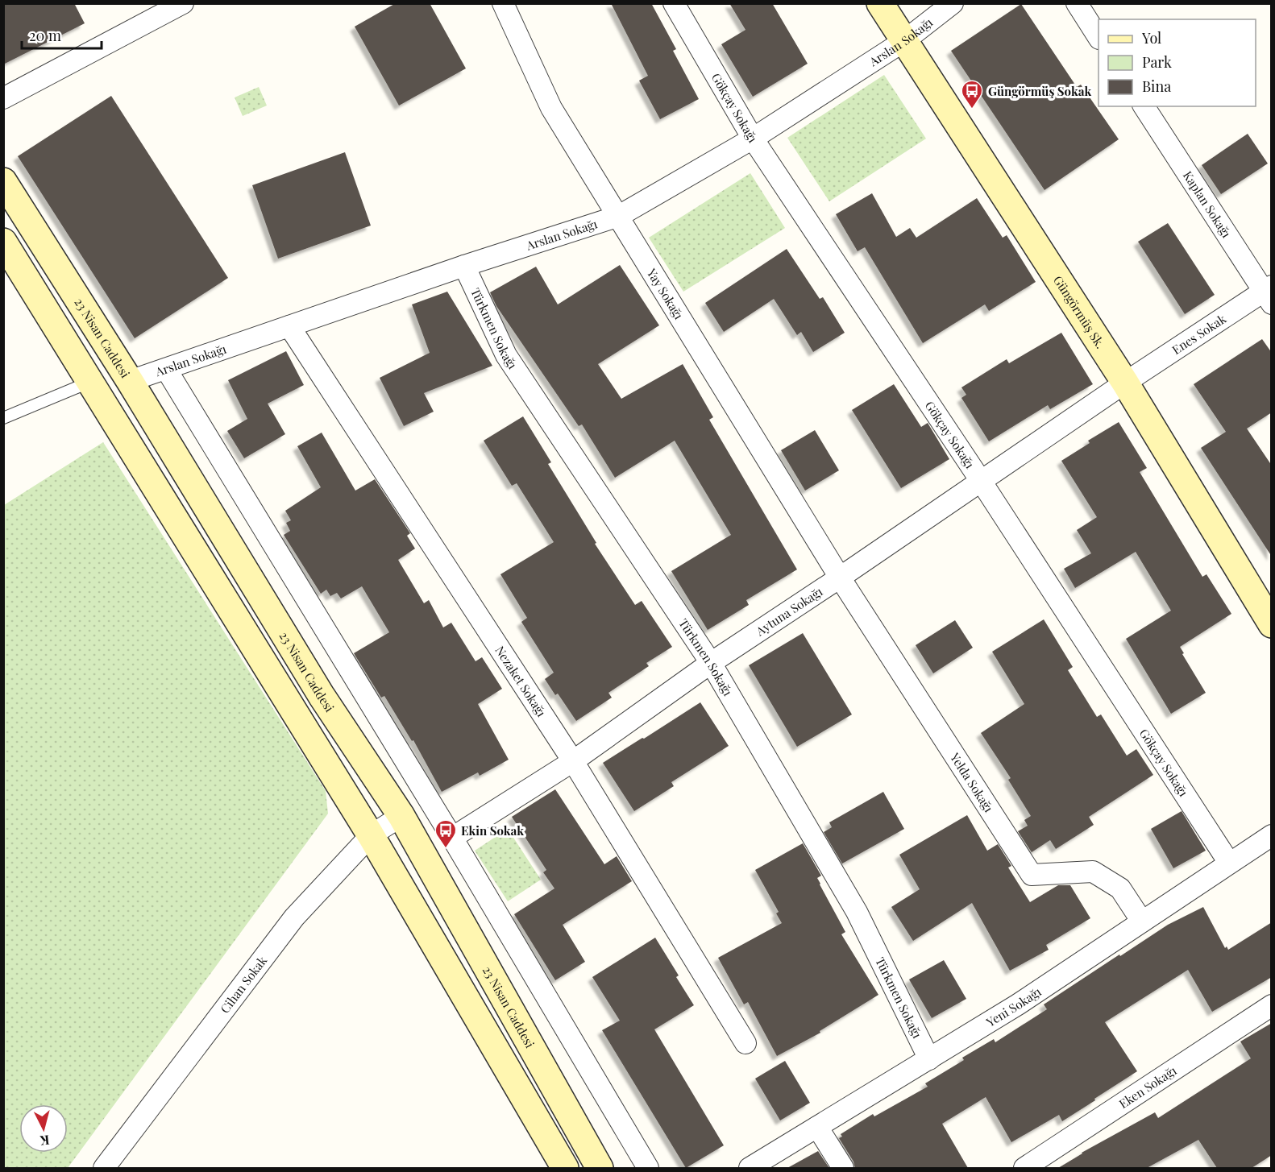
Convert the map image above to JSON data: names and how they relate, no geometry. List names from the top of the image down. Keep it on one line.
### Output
{"streets":{"street":["Arslan Sokağı","Gökçay Sokağı","Kaplan Sokağı","Yay Sokağı","Güngörmüş Sk.","Türkmen Sokağı","Enes Sokak","23 Nisan Caddesi","Aytuna Sokağı","Nezaket Sokağı","Yelda Sokağı","Cihan Sokak","Yeni Sokağı","Eken Sokağı"]},"crossings":[["Arslan Sokağı","Gökçay Sokağı"],["Arslan Sokağı","Yay Sokağı"],["Arslan Sokağı","Güngörmüş Sk."],["Arslan Sokağı","Türkmen Sokağı"],["Arslan Sokağı","23 Nisan Caddesi"],["Arslan Sokağı","Nezaket Sokağı"],["Gökçay Sokağı","Aytuna Sokağı"],["Gökçay Sokağı","Yeni Sokağı"],["Kaplan Sokağı","Enes Sokak"],["Yay Sokağı","Aytuna Sokağı"],["Yay Sokağı","Yelda Sokağı"],["Güngörmüş Sk.","Enes Sokak"],["Güngörmüş Sk.","Aytuna Sokağı"],["Türkmen Sokağı","Aytuna Sokağı"],["Türkmen Sokağı","Yeni Sokağı"],["Enes Sokak","Aytuna Sokağı"],["23 Nisan Caddesi","Cihan Sokak"],["Aytuna Sokağı","Nezaket Sokağı"],["Aytuna Sokağı","Yelda Sokağı"],["Yelda Sokağı","Yeni Sokağı"]],"places":{"bus stop":["Güngörmüş Sokak","Ekin Sokak"]},"legend":["Yol","Park","Bina"],"scale_bar":"20 m","north":"bottom"}
